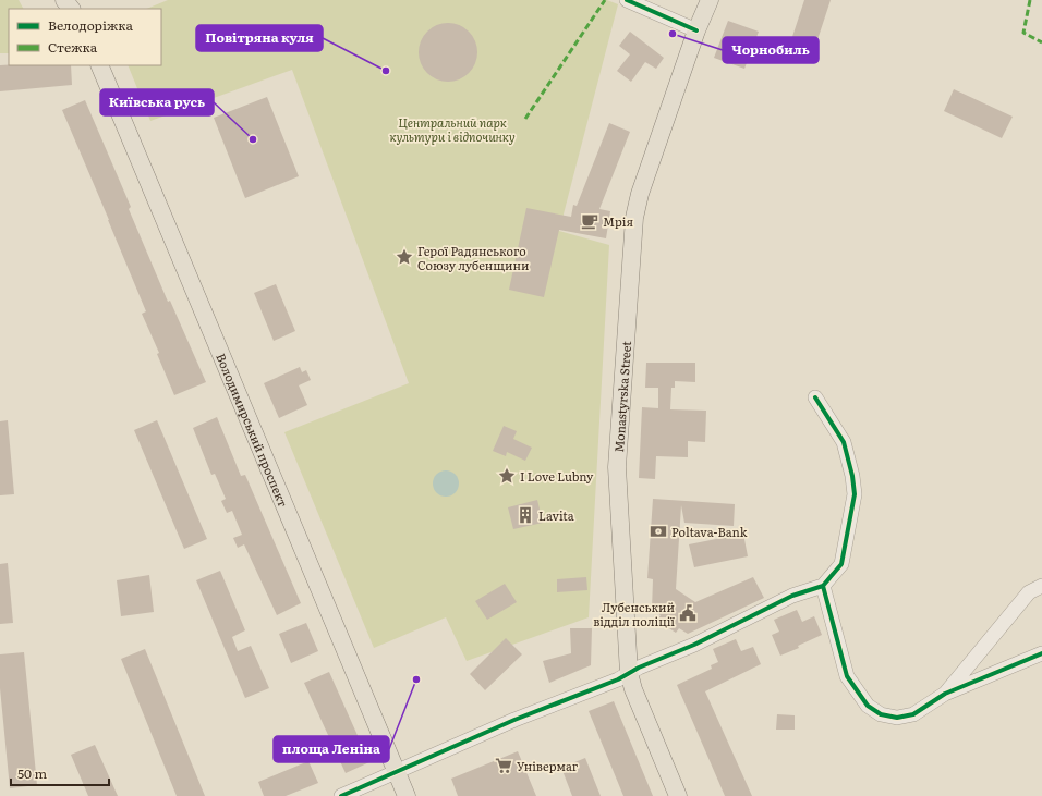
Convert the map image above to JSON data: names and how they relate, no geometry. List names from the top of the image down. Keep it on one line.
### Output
{"streets":{"main road":["Monastyrska Street","Володимирський проспект"]},"parks":["Центральний парк культури і відпочинку"],"places":{"other":["Чорнобиль","Повітряна куля","Київська русь","площа Леніна"],"cafe":["Мрія"],"place":["Герої Радянського Союзу лубенщини","I Love Lubny"],"building":["Lavita"],"bank":["Poltava-Bank"],"public building":["Лубенський відділ поліції"],"supermarket":["Універмаг"]},"legend":["Велодоріжка","Стежка"],"scale_bar":"50 m"}
